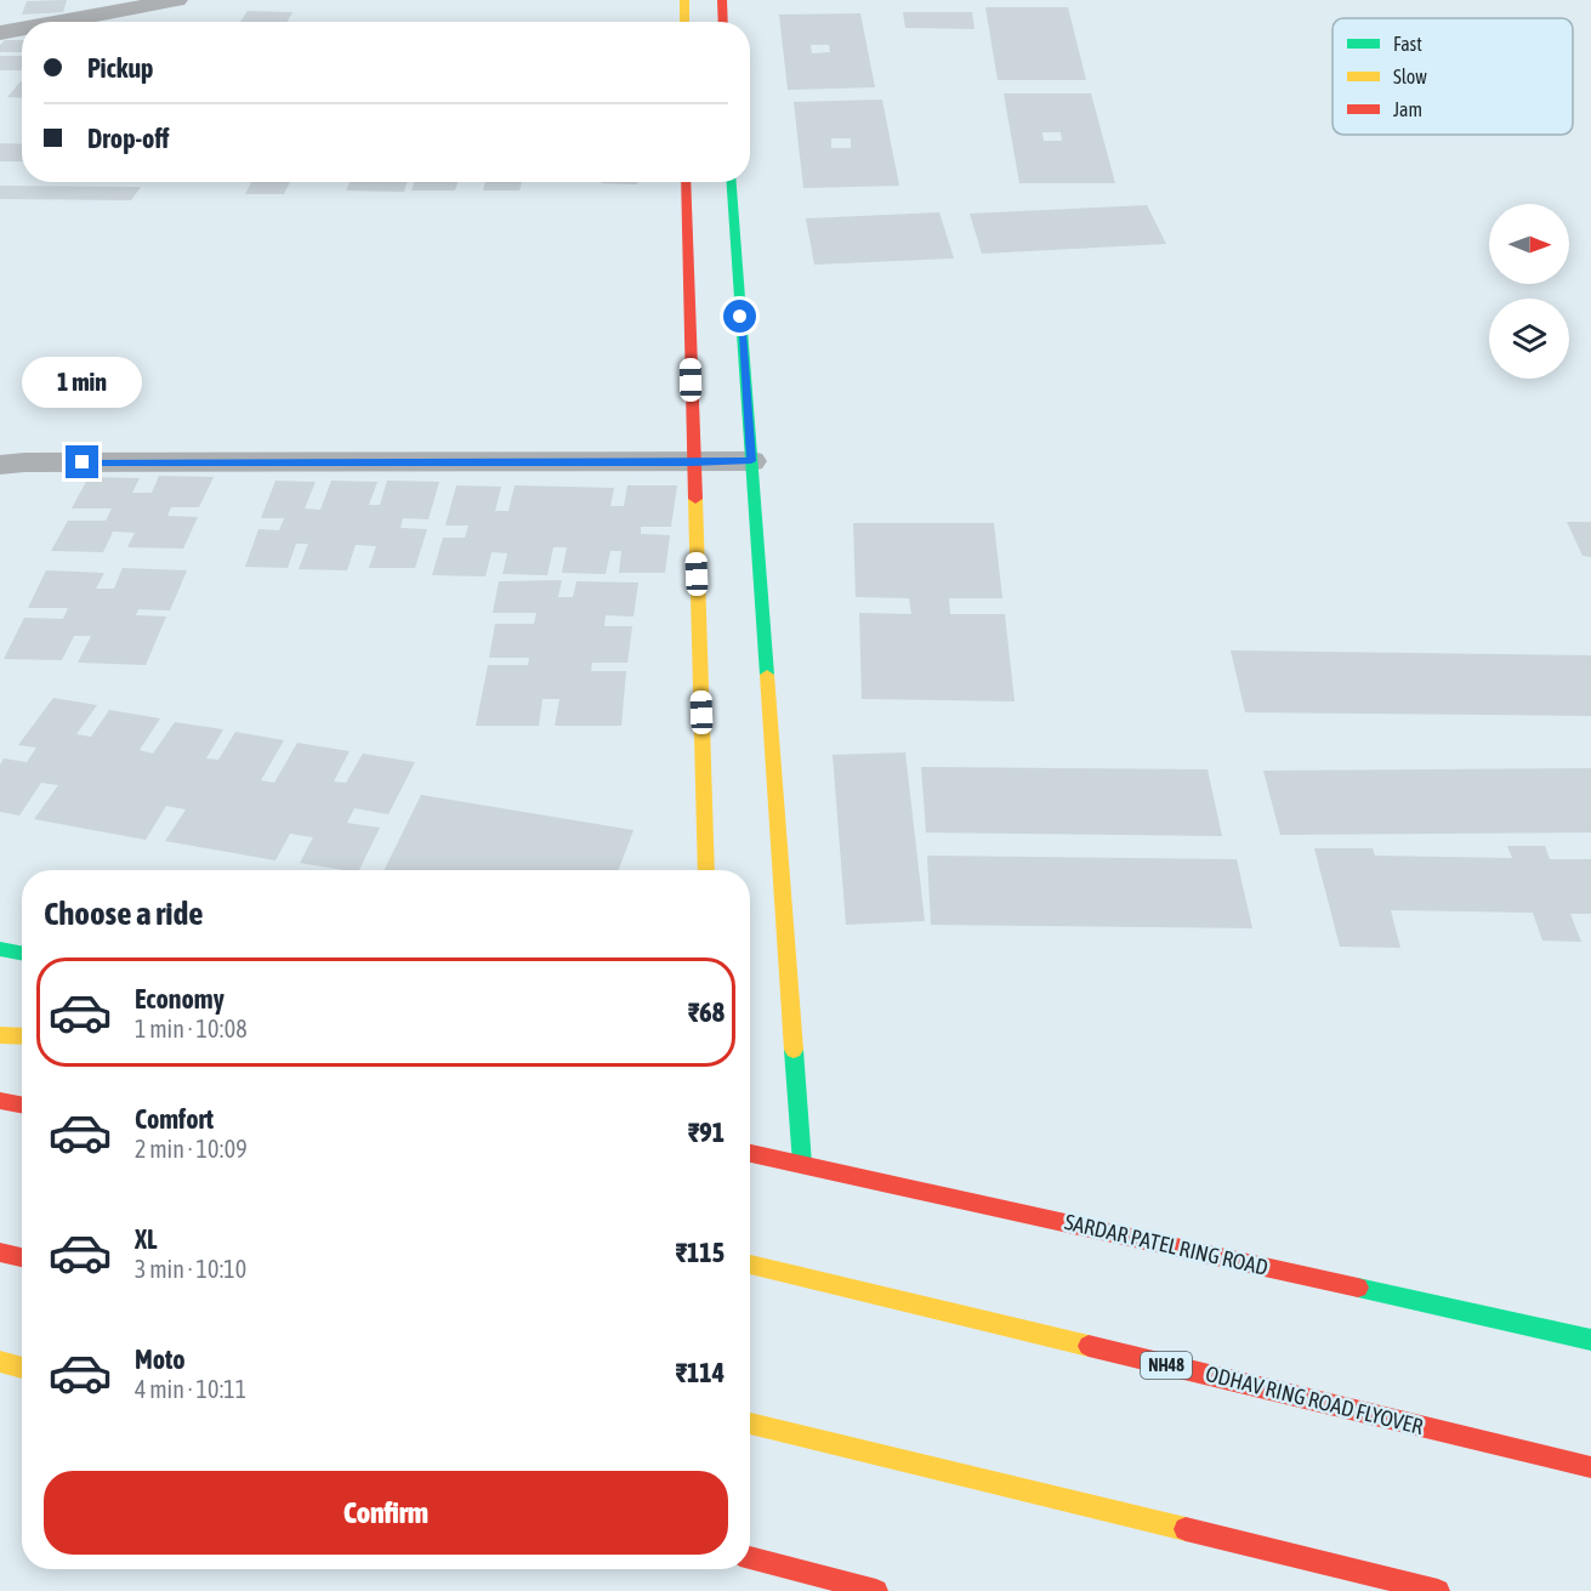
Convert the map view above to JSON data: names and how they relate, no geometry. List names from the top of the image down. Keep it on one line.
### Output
{"streets":{"main road":["SARDAR PATEL RING ROAD","NH48","ODHAV RING ROAD FLYOVER"]},"legend":["Fast","Slow","Jam"],"north":"right","page":{"banner":["Pickup","Drop-off"],"bubble":"1 min","heading":"Choose a ride","list":[{"name":"Economy","note":"1 min · 10:08","value":"₹68"},{"name":"Comfort","note":"2 min · 10:09","value":"₹91"},{"name":"XL","note":"3 min · 10:10","value":"₹115"},{"name":"Moto","note":"4 min · 10:11","value":"₹114"}],"buttons":"Confirm"}}
